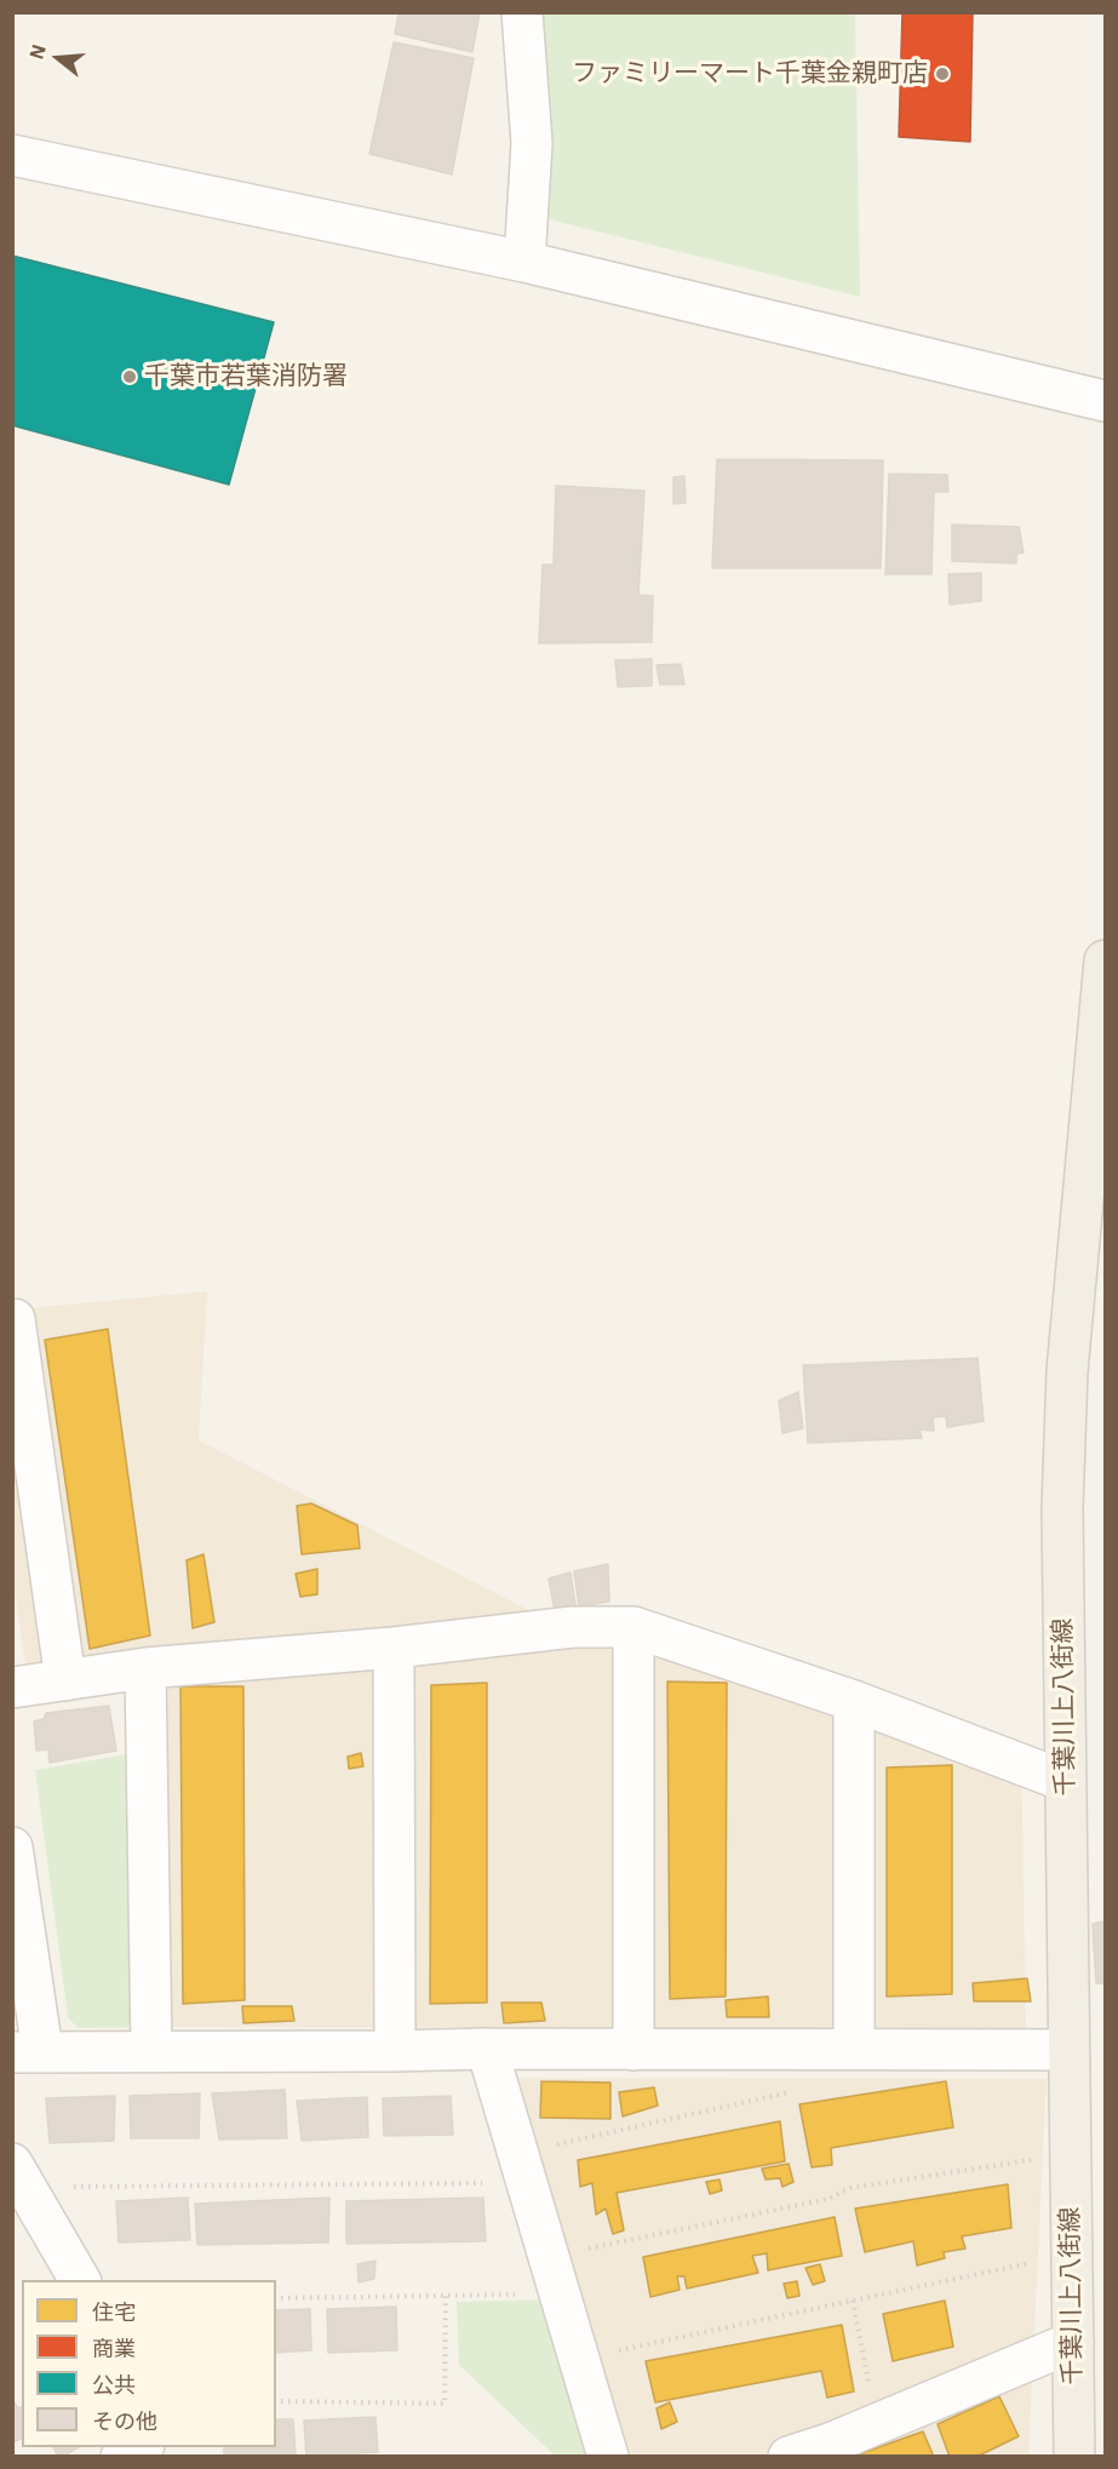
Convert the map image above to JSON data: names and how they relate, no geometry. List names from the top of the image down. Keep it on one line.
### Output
{"streets":{"main road":["千葉川上八街線"]},"places":["ファミリーマート千葉金親町店","千葉市若葉消防署"],"legend":["住宅","商業","公共","その他"],"north":"left"}
